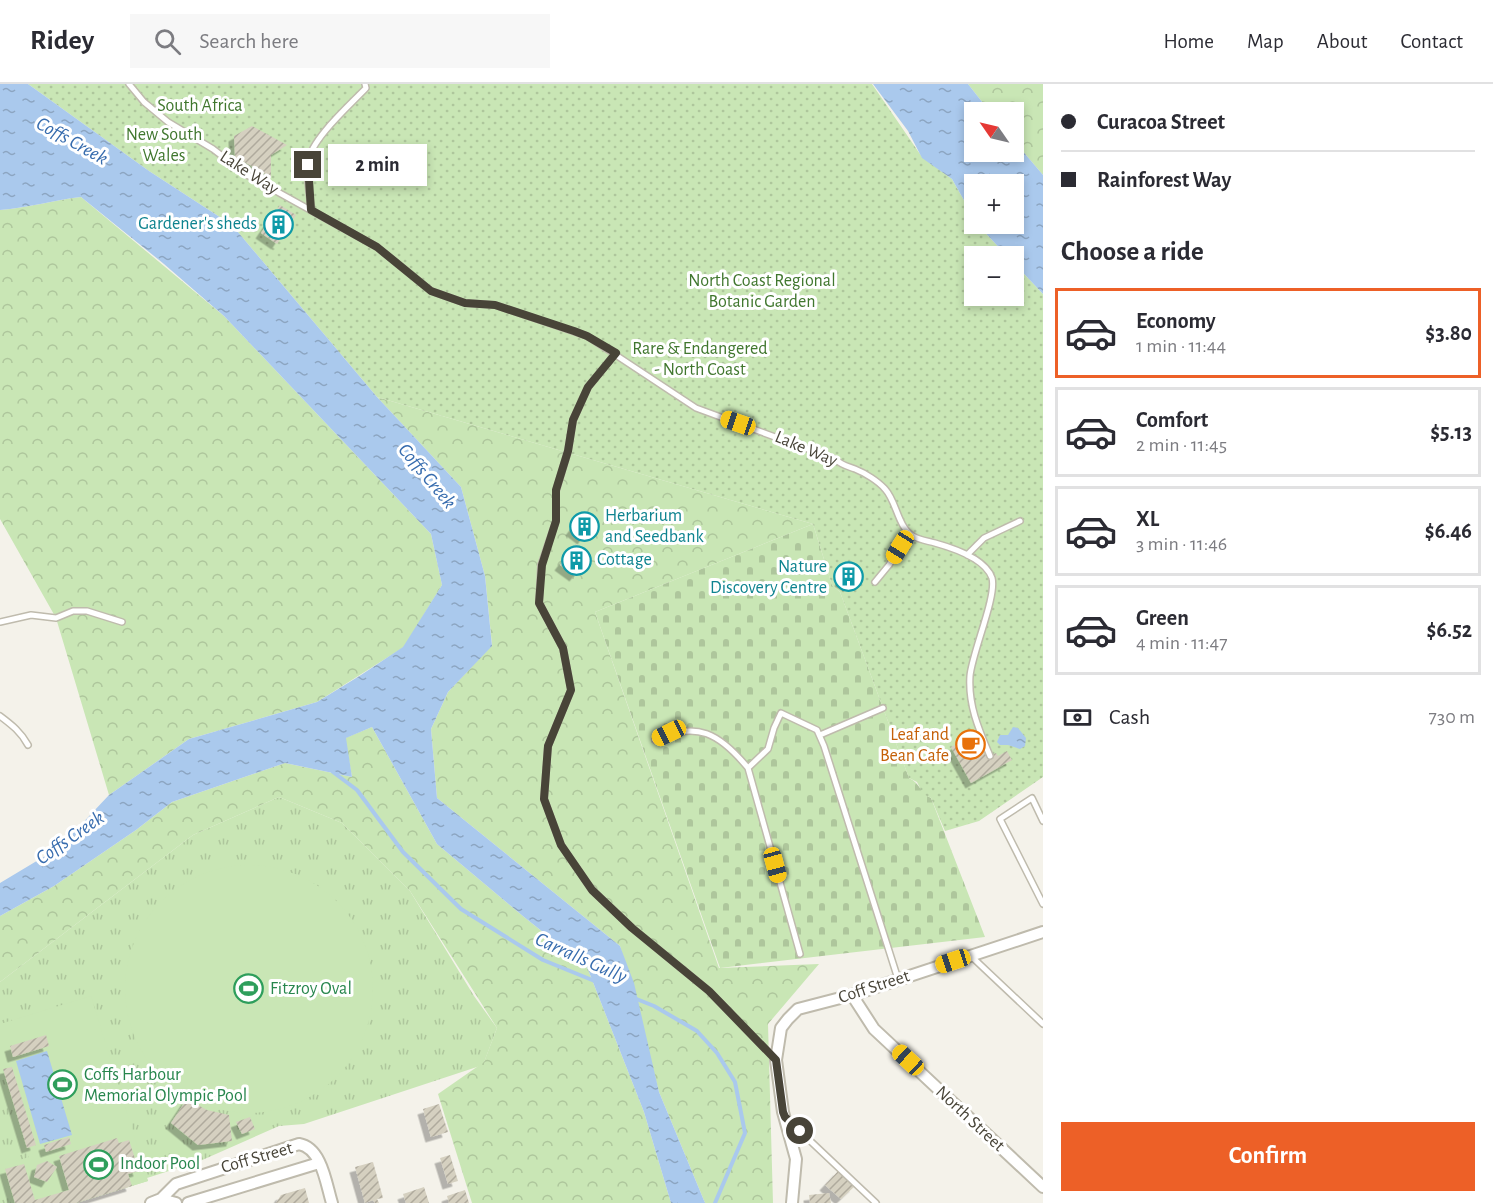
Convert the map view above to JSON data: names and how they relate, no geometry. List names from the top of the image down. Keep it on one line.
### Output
{"streets":{"street":["Coff Street","North Street"],"lane":["Lake Way"]},"crossings":[["Coff Street","North Street"]],"water":["Coffs Creek","Carralls Gully"],"parks":["South Africa","New South Wales","North Coast Regional Botanic Garden","Rare & Endangered - North Coast"],"places":{"building":["Gardener's sheds","Herbarium and Seedbank","Cottage","Nature Discovery Centre"],"cafe":["Leaf and Bean Cafe"],"sports":["Fitzroy Oval","Coffs Harbour Memorial Olympic Pool","Indoor Pool"]},"north":"top left","page":{"header":"Ridey","search":"Search here","nav":["Home","Map","About","Contact"],"banner":["Curacoa Street","Rainforest Way"],"map_buttons":["+","−"],"bubble":"2 min","heading":"Choose a ride","list":[{"name":"Economy","note":"1 min · 11:44","value":"$3.80"},{"name":"Comfort","note":"2 min · 11:45","value":"$5.13"},{"name":"XL","note":"3 min · 11:46","value":"$6.46"},{"name":"Green","note":"4 min · 11:47","value":"$6.52"}],"pay":["Cash","730 m"],"buttons":"Confirm"}}
